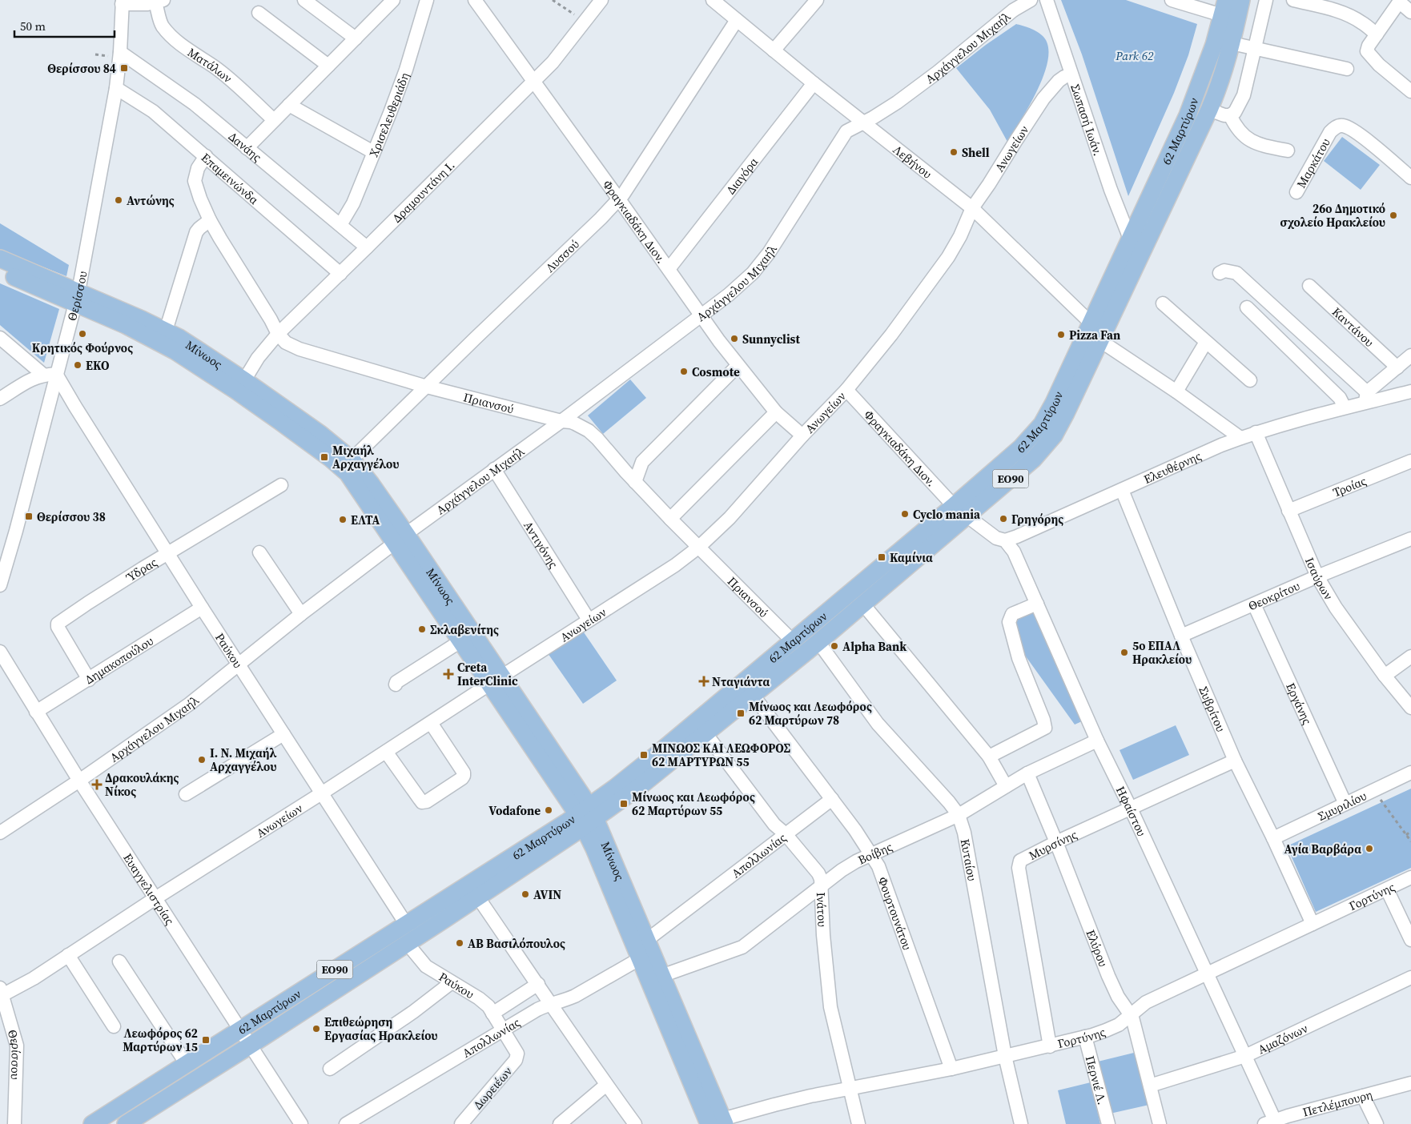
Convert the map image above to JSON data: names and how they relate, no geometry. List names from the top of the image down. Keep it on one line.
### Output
{"streets":{"main road":["62 Μαρτύρων","Μίνωος","ΕΟ90"],"street":["Αρχάγγελου Μιχαήλ","Ματάλων","Χρισελευθεριάδη","Σωπασή Ιωάν.","Δανάης","Ανωγείων","Λεβήνου","Μαρκάτου","Διαγόρα","Επαμεινώνδα","Δραμουντάνη Ι.","Φραγκιαδάκη Διον.","Λυσσού","Θερίσσου","Καντάνου","Πριανσού","Ελευθέρνης","Τροίας","Αντιγόνης","Ύδρας","Ισαύρων","Θεοκρίτου","Ραύκου","Δημακοπούλου","Εργάνης","Συβρίτου","Σμυριλίου","Ηφαίστου","Μυρσίνης","Βοίβης","Απολλωνίας","Κυταίου","Ευαγγελιστρίας","Γορτύνης","Ινάτου","Φουρτουνάτου","Ελύρου","Αμαζόνων","Περνιέ Λ.","Δωρειέων","Πετλέμπουρη"]},"crossings":[["Αρχάγγελου Μιχαήλ","Λεβήνου"],["Αρχάγγελου Μιχαήλ","Φραγκιαδάκη Διον."],["Αρχάγγελου Μιχαήλ","Μίνωος"],["Αρχάγγελου Μιχαήλ","Πριανσού"],["Αρχάγγελου Μιχαήλ","Αντιγόνης"],["Αρχάγγελου Μιχαήλ","Ραύκου"],["Αρχάγγελου Μιχαήλ","Ευαγγελιστρίας"],["Χρισελευθεριάδη","Δανάης"],["Σωπασή Ιωάν.","62 Μαρτύρων"],["Σωπασή Ιωάν.","Ανωγείων"],["62 Μαρτύρων","Λεβήνου"],["62 Μαρτύρων","Φραγκιαδάκη Διον."],["62 Μαρτύρων","Μίνωος"],["62 Μαρτύρων","Πριανσού"],["62 Μαρτύρων","Ραύκου"],["62 Μαρτύρων","Ηφαίστου"],["62 Μαρτύρων","Κυταίου"],["62 Μαρτύρων","Ευαγγελιστρίας"],["62 Μαρτύρων","Ινάτου"],["62 Μαρτύρων","Φουρτουνάτου"],["Δανάης","Δραμουντάνη Ι."],["Δανάης","Θερίσσου"],["Ανωγείων","Λεβήνου"],["Ανωγείων","Φραγκιαδάκη Διον."],["Ανωγείων","Θερίσσου"],["Ανωγείων","Μίνωος"],["Ανωγείων","Πριανσού"],["Ανωγείων","Αντιγόνης"],["Ανωγείων","Ραύκου"],["Ανωγείων","Ευαγγελιστρίας"],["Λεβήνου","Διαγόρα"],["Λεβήνου","Λυσσού"],["Διαγόρα","Φραγκιαδάκη Διον."],["Επαμεινώνδα","Δραμουντάνη Ι."],["Επαμεινώνδα","Θερίσσου"],["Δραμουντάνη Ι.","Φραγκιαδάκη Διον."],["Δραμουντάνη Ι.","Μίνωος"],["Δραμουντάνη Ι.","Πριανσού"],["Φραγκιαδάκη Διον.","Λυσσού"],["Φραγκιαδάκη Διον.","Ηφαίστου"],["Λυσσού","Μίνωος"],["Λυσσού","Πριανσού"],["Θερίσσου","Μίνωος"],["Θερίσσου","Ραύκου"],["Μίνωος","Βοίβης"],["Μίνωος","Απολλωνίας"],["Μίνωος","Γορτύνης"],["Ελευθέρνης","Ισαύρων"],["Ελευθέρνης","Συβρίτου"],["Ελευθέρνης","Ηφαίστου"],["Τροίας","Ισαύρων"],["Ύδρας","Ραύκου"],["Ύδρας","Δημακοπούλου"],["Ισαύρων","Θεοκρίτου"],["Θεοκρίτου","Εργάνης"],["Θεοκρίτου","Συβρίτου"],["Ραύκου","Δημακοπούλου"],["Ραύκου","Απολλωνίας"],["Ραύκου","Δωρειέων"],["Δημακοπούλου","Ευαγγελιστρίας"],["Εργάνης","Σμυριλίου"],["Συβρίτου","Σμυριλίου"],["Συβρίτου","Μυρσίνης"],["Συβρίτου","Γορτύνης"],["Ηφαίστου","Μυρσίνης"],["Ηφαίστου","Βοίβης"],["Ηφαίστου","Γορτύνης"],["Ηφαίστου","Αμαζόνων"],["Ηφαίστου","Πετλέμπουρη"],["Μυρσίνης","Γορτύνης"],["Μυρσίνης","Ελύρου"],["Βοίβης","Κυταίου"],["Βοίβης","Ινάτου"],["Βοίβης","Φουρτουνάτου"],["Βοίβης","Ελύρου"],["Απολλωνίας","Ινάτου"],["Απολλωνίας","Φουρτουνάτου"],["Απολλωνίας","Δωρειέων"],["Κυταίου","Γορτύνης"],["Γορτύνης","Ινάτου"],["Γορτύνης","Φουρτουνάτου"],["Γορτύνης","Ελύρου"],["Γορτύνης","Περνιέ Λ."],["Ελύρου","Αμαζόνων"]],"parks":["Park 62"],"places":{"transit":["Θερίσσου 84","Μιχαήλ Αρχαγγέλου","Θερίσσου 38","Καμίνια","Μίνωος και Λεωφόρος 62 Μαρτύρων 78","ΜΙΝΩΟΣ ΚΑΙ ΛΕΩΦΟΡΟΣ 62 ΜΑΡΤΥΡΩΝ 55","Μίνωος και Λεωφόρος 62 Μαρτύρων 55","Λεωφόρος 62 Μαρτύρων 15"],"other":["Shell","Αντώνης","26ο Δημοτικό σχολείο Ηρακλείου","Κρητικός Φούρνος","Pizza Fan","Sunnyclist","ΕΚΟ","Cosmote","Cyclo mania","Γρηγόρης","ΕΛΤΑ","Σκλαβενίτης","Alpha Bank","5ο ΕΠΑΛ Ηρακλείου","Ι. Ν. Μιχαήλ Αρχαγγέλου","Vodafone","Αγία Βαρβάρα","AVIN","ΑΒ Βασιλόπουλος","Επιθεώρηση Εργασίας Ηρακλείου"],"health":["Creta InterClinic","Νταγιάντα","Δρακουλάκης Νίκος"]},"scale_bar":"50 m"}
